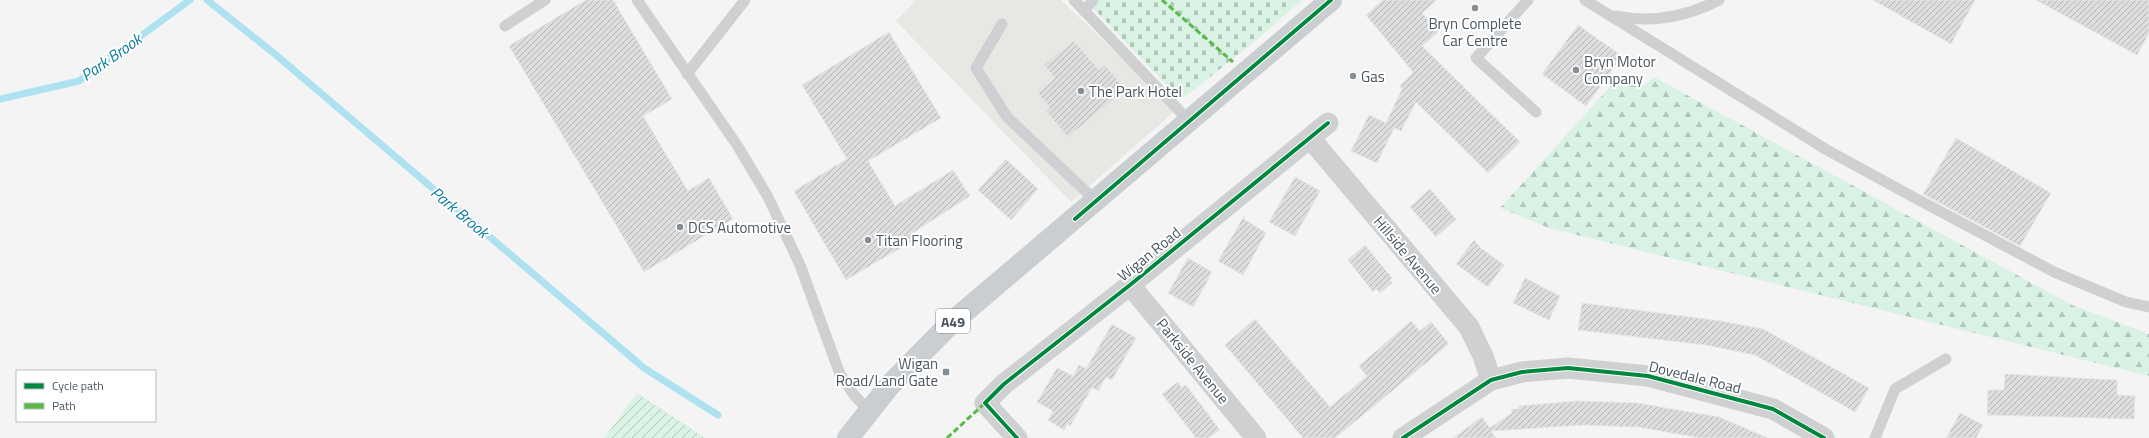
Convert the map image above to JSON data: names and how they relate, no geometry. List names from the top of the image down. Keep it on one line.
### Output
{"streets":{"main road":["A49"],"street":["Wigan Road","Hillside Avenue","Parkside Avenue","Dovedale Road"]},"crossings":[["Wigan Road","Hillside Avenue"],["Wigan Road","Parkside Avenue"],["Hillside Avenue","Dovedale Road"]],"water":["Park Brook"],"places":{"other":["Bryn Complete Car Centre","Bryn Motor Company","Gas","The Park Hotel","DCS Automotive","Titan Flooring"],"transit":["Wigan Road/Land Gate"]},"legend":["Cycle path","Path"]}
